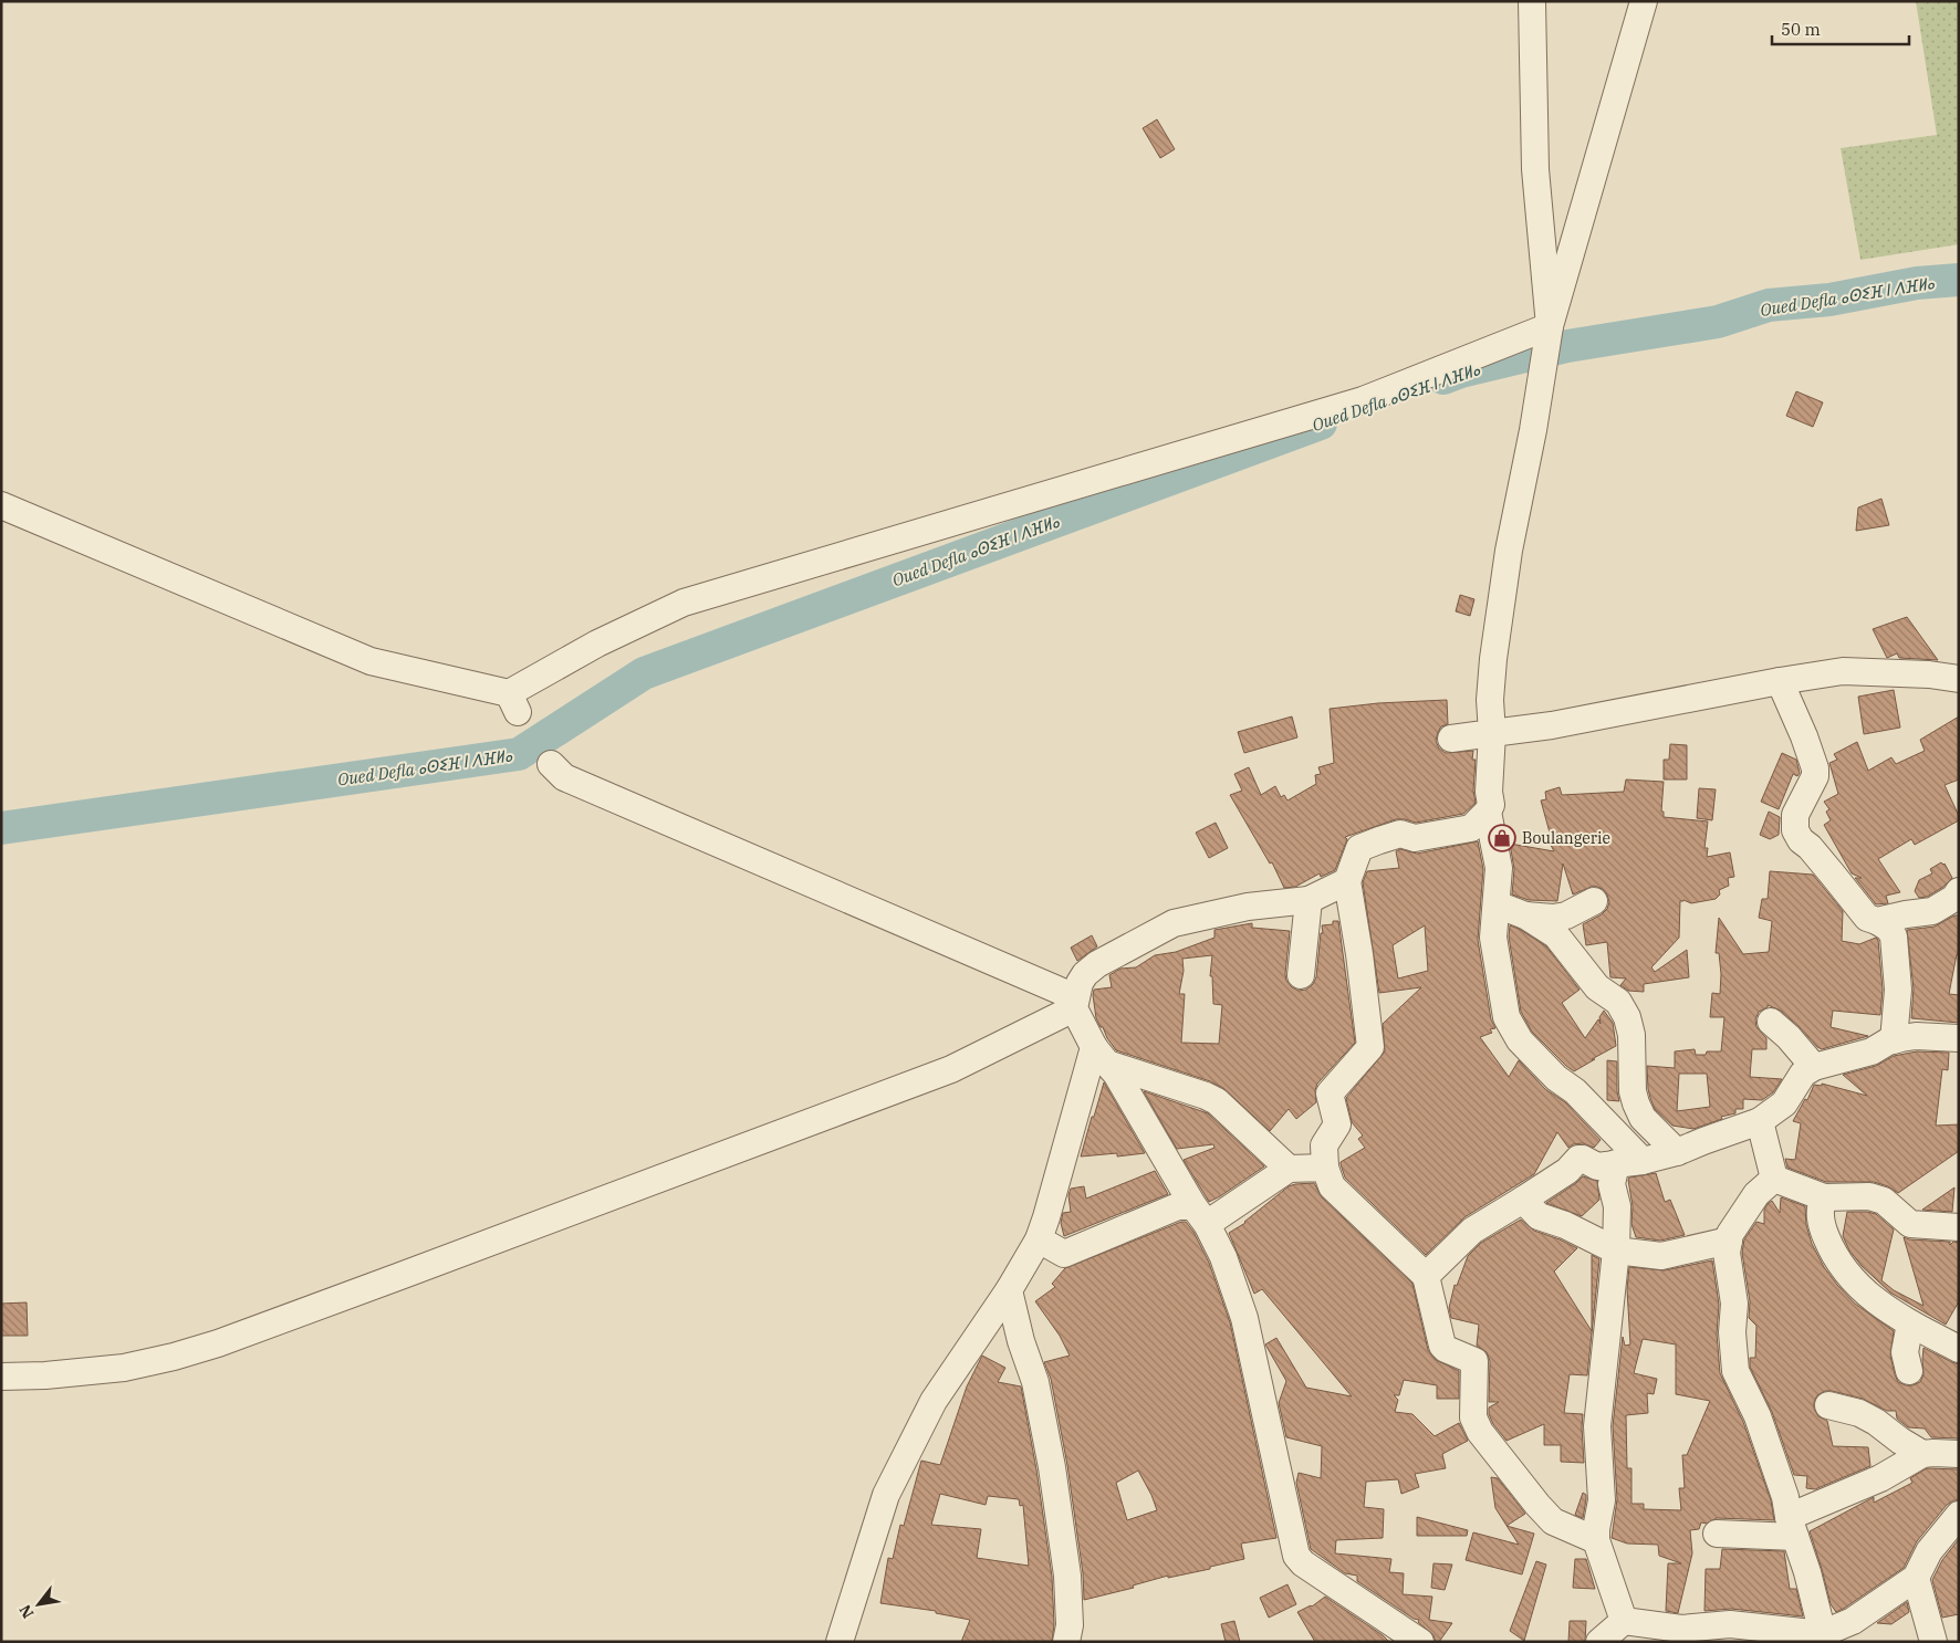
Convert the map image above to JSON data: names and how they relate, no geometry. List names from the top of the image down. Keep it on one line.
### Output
{"water":["Oued Defla ⴰⵙⵉⴼ ⵏ ⴷⴼⵍⴰ"],"places":{"shop":["Boulangerie"]},"scale_bar":"50 m","north":"bottom left"}
